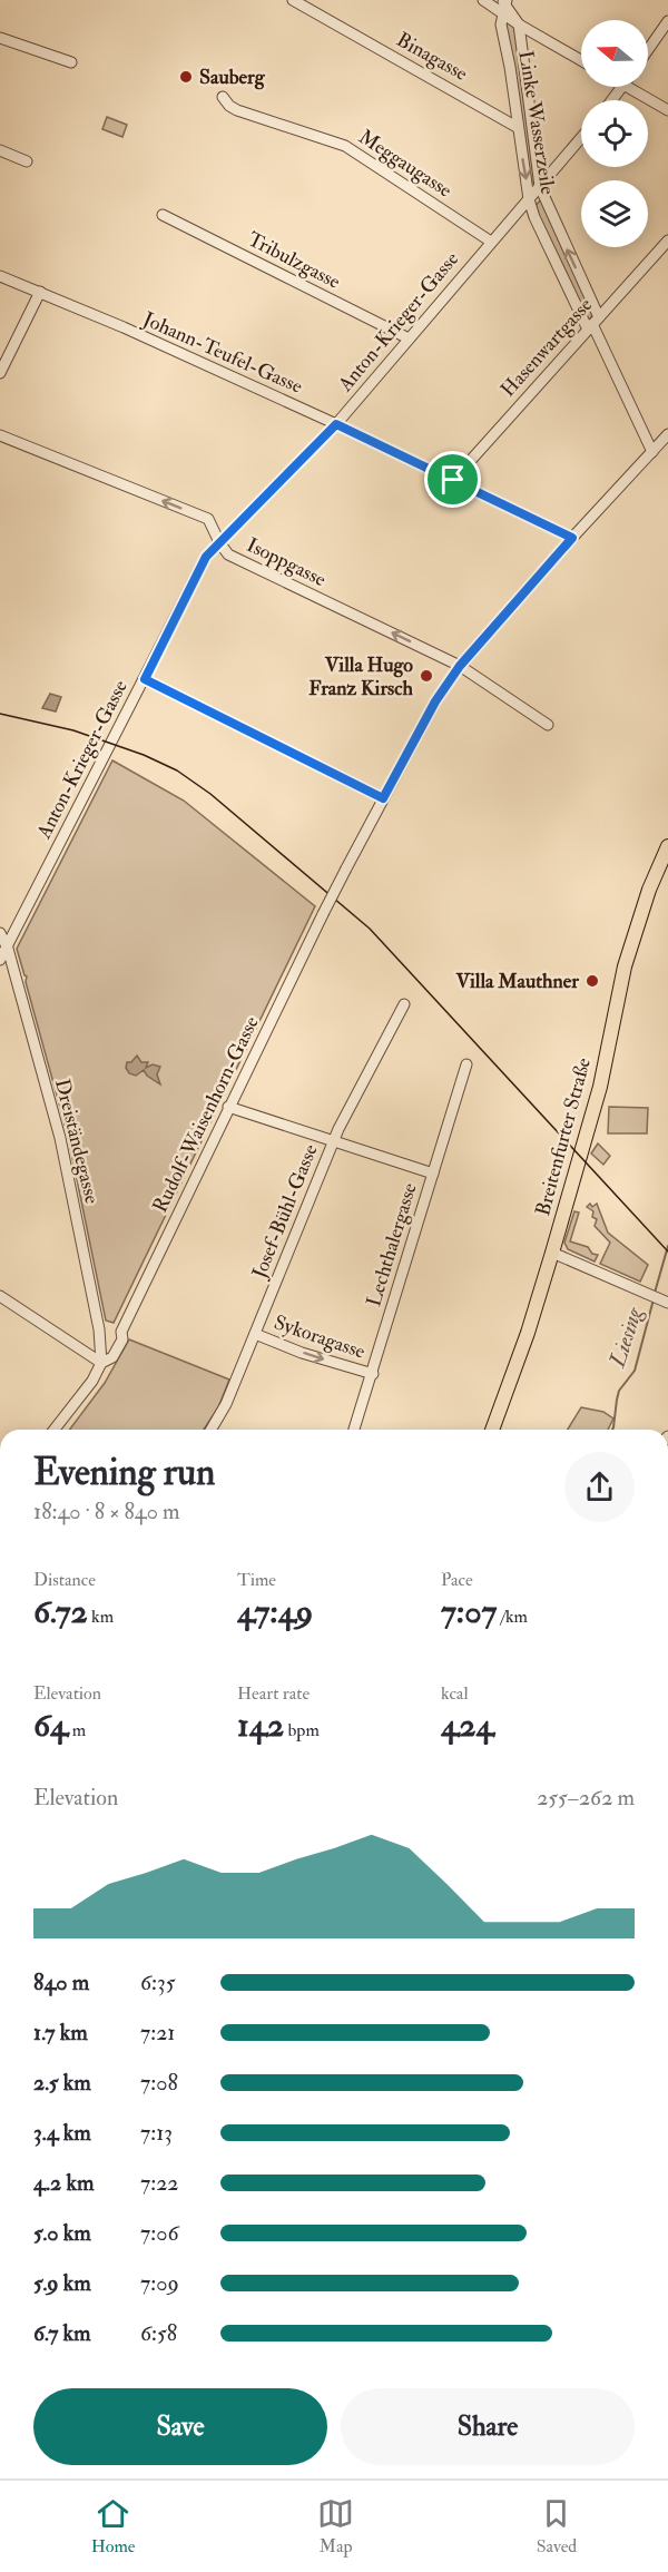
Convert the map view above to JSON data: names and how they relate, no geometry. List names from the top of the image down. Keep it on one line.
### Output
{"streets":{"main road":["Breitenfurter Straße"],"street":["Binagasse","Linke Wasserzeile","Meggaugasse","Tribulzgasse","Anton-Krieger-Gasse","Hasenwartgasse","Johann-Teufel-Gasse","Isoppgasse","Rudolf-Waisenhorn-Gasse","Dreiständegasse","Josef-Bühl-Gasse","Lechthalergasse","Sykoragasse"]},"crossings":[["Binagasse","Linke Wasserzeile"],["Linke Wasserzeile","Anton-Krieger-Gasse"],["Linke Wasserzeile","Hasenwartgasse"],["Meggaugasse","Anton-Krieger-Gasse"],["Tribulzgasse","Anton-Krieger-Gasse"],["Anton-Krieger-Gasse","Johann-Teufel-Gasse"],["Anton-Krieger-Gasse","Isoppgasse"],["Anton-Krieger-Gasse","Dreiständegasse"],["Hasenwartgasse","Johann-Teufel-Gasse"],["Rudolf-Waisenhorn-Gasse","Dreiständegasse"],["Josef-Bühl-Gasse","Sykoragasse"],["Lechthalergasse","Sykoragasse"]],"one_way":["Isoppgasse","Sykoragasse"],"water":["Liesing"],"places":["Sauberg","Villa Hugo Franz Kirsch","Villa Mauthner"],"north":"left","page":{"heading":["Evening run","18:40 · 8 × 840 m"],"stats":[["Distance","6.72 km"],["Time","47:49"],["Pace","7:07 /km"],["Elevation","64 m"],["Heart rate","142 bpm"],["kcal","424"]],"chart":["Elevation","255–262 m"],"list":[{"name":"840 m","note":"6:35"},{"name":"1.7 km","note":"7:21"},{"name":"2.5 km","note":"7:08"},{"name":"3.4 km","note":"7:13"},{"name":"4.2 km","note":"7:22"},{"name":"5.0 km","note":"7:06"},{"name":"5.9 km","note":"7:09"},{"name":"6.7 km","note":"6:58"}],"buttons":["Save","Share"],"tabs":["Home","Map","Saved"]}}
